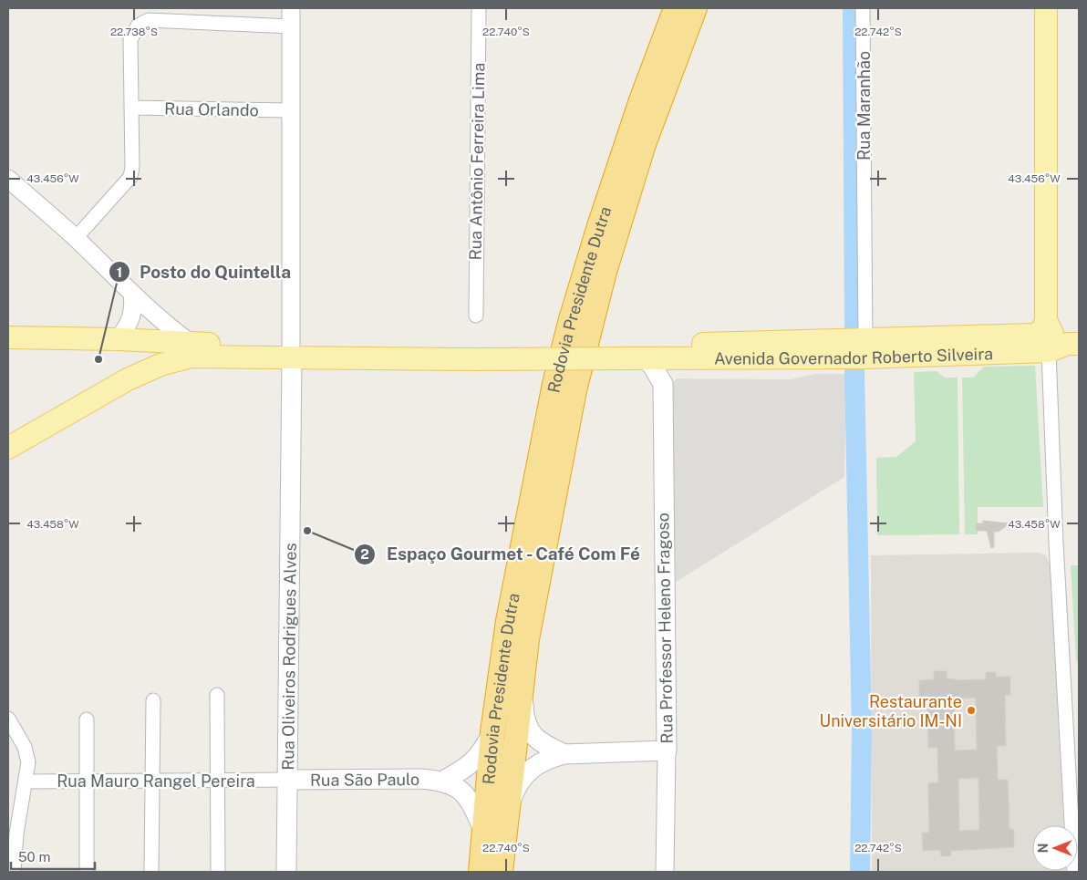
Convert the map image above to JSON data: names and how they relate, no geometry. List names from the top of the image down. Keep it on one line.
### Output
{"streets":{"highway":["Rodovia Presidente Dutra"],"main road":["Avenida Governador Roberto Silveira","Rua Professor Heleno Fragoso","Rua Oliveiros Rodrigues Alves","Rua São Paulo"],"street":["Rua Maranhão","Rua Orlando","Rua Antônio Ferreira Lima","Rua Mauro Rangel Pereira"]},"crossings":[["Rua Maranhão","Avenida Governador Roberto Silveira"],["Rua Orlando","Rua Oliveiros Rodrigues Alves"],["Rodovia Presidente Dutra","Rua São Paulo"],["Avenida Governador Roberto Silveira","Rua Professor Heleno Fragoso"],["Rua Oliveiros Rodrigues Alves","Rua São Paulo"],["Rua Oliveiros Rodrigues Alves","Rua Mauro Rangel Pereira"],["Rua São Paulo","Rua Mauro Rangel Pereira"]],"places":["Posto do Quintella","Espaço Gourmet - Café Com Fé","Restaurante Universitário IM-NI"],"scale_bar":"50 m","north":"left","coordinates":["22.738°S","22.740°S","22.742°S","43.456°W","43.458°W"]}
